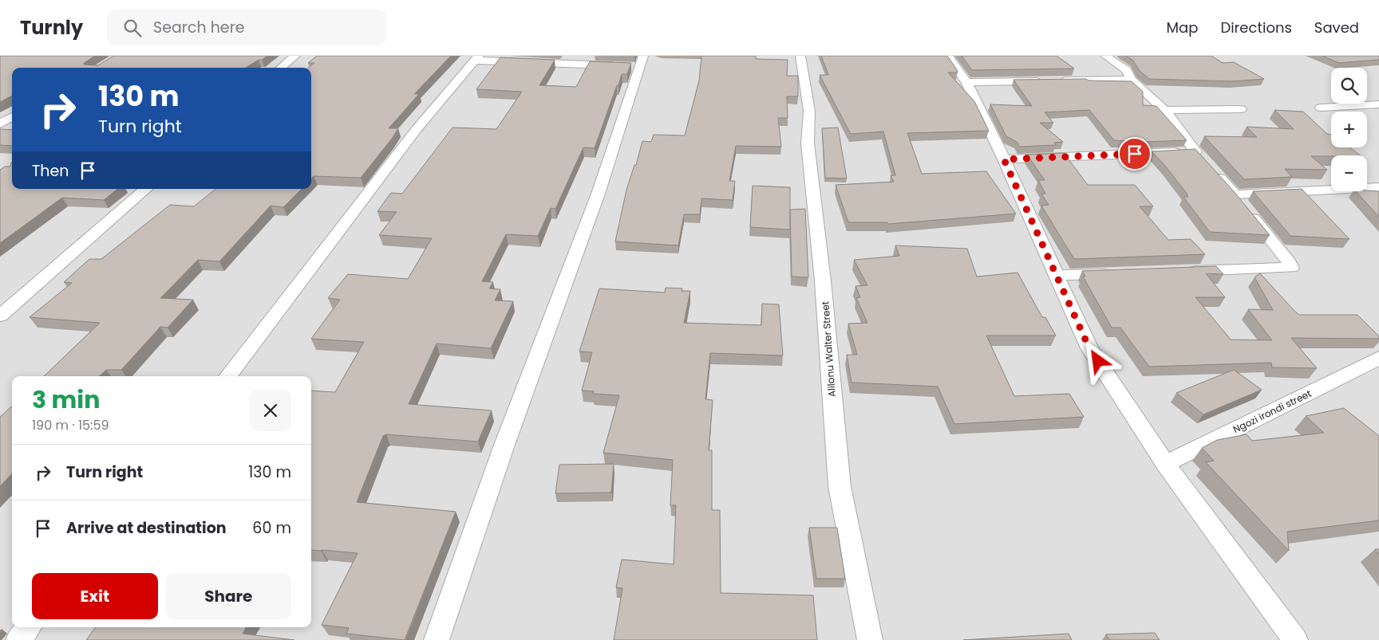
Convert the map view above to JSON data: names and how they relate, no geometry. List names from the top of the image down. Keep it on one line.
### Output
{"streets":{"street":["Alilonu Walter Street","Ngozi irondi street"]},"page":{"header":"Turnly","search":"Search here","nav":["Map","Directions","Saved"],"map_buttons":["+","−"],"turn":["130 m","Turn right"],"then":"Then","heading":["3 min","190 m · 15:59"],"list":[{"name":"Turn right","value":"130 m"},{"name":"Arrive at destination","value":"60 m"}],"buttons":["Exit","Share"]}}
